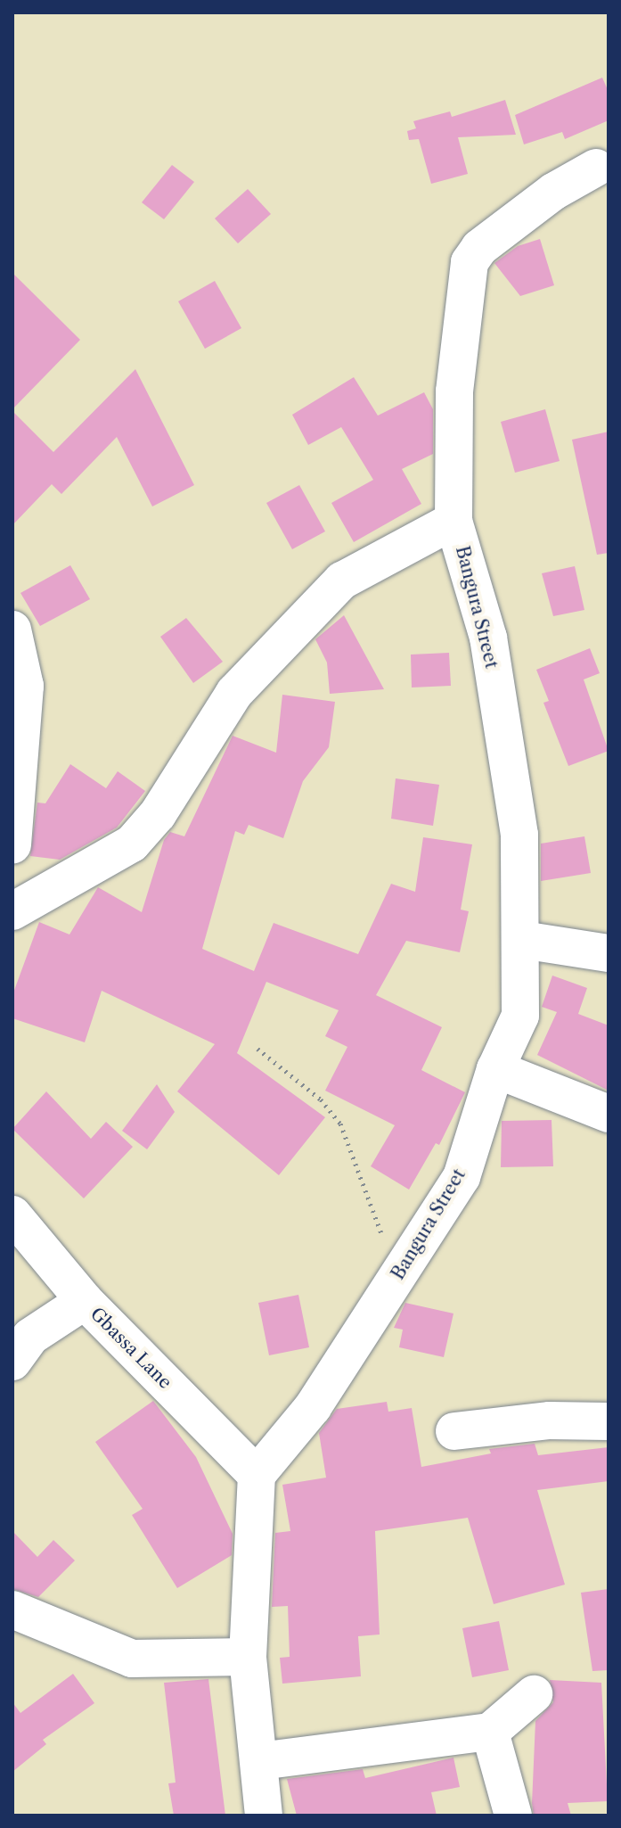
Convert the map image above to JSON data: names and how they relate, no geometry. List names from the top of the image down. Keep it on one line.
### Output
{"streets":{"street":["Bangura Street","Gbassa Lane"]},"crossings":[["Bangura Street","Gbassa Lane"]]}
